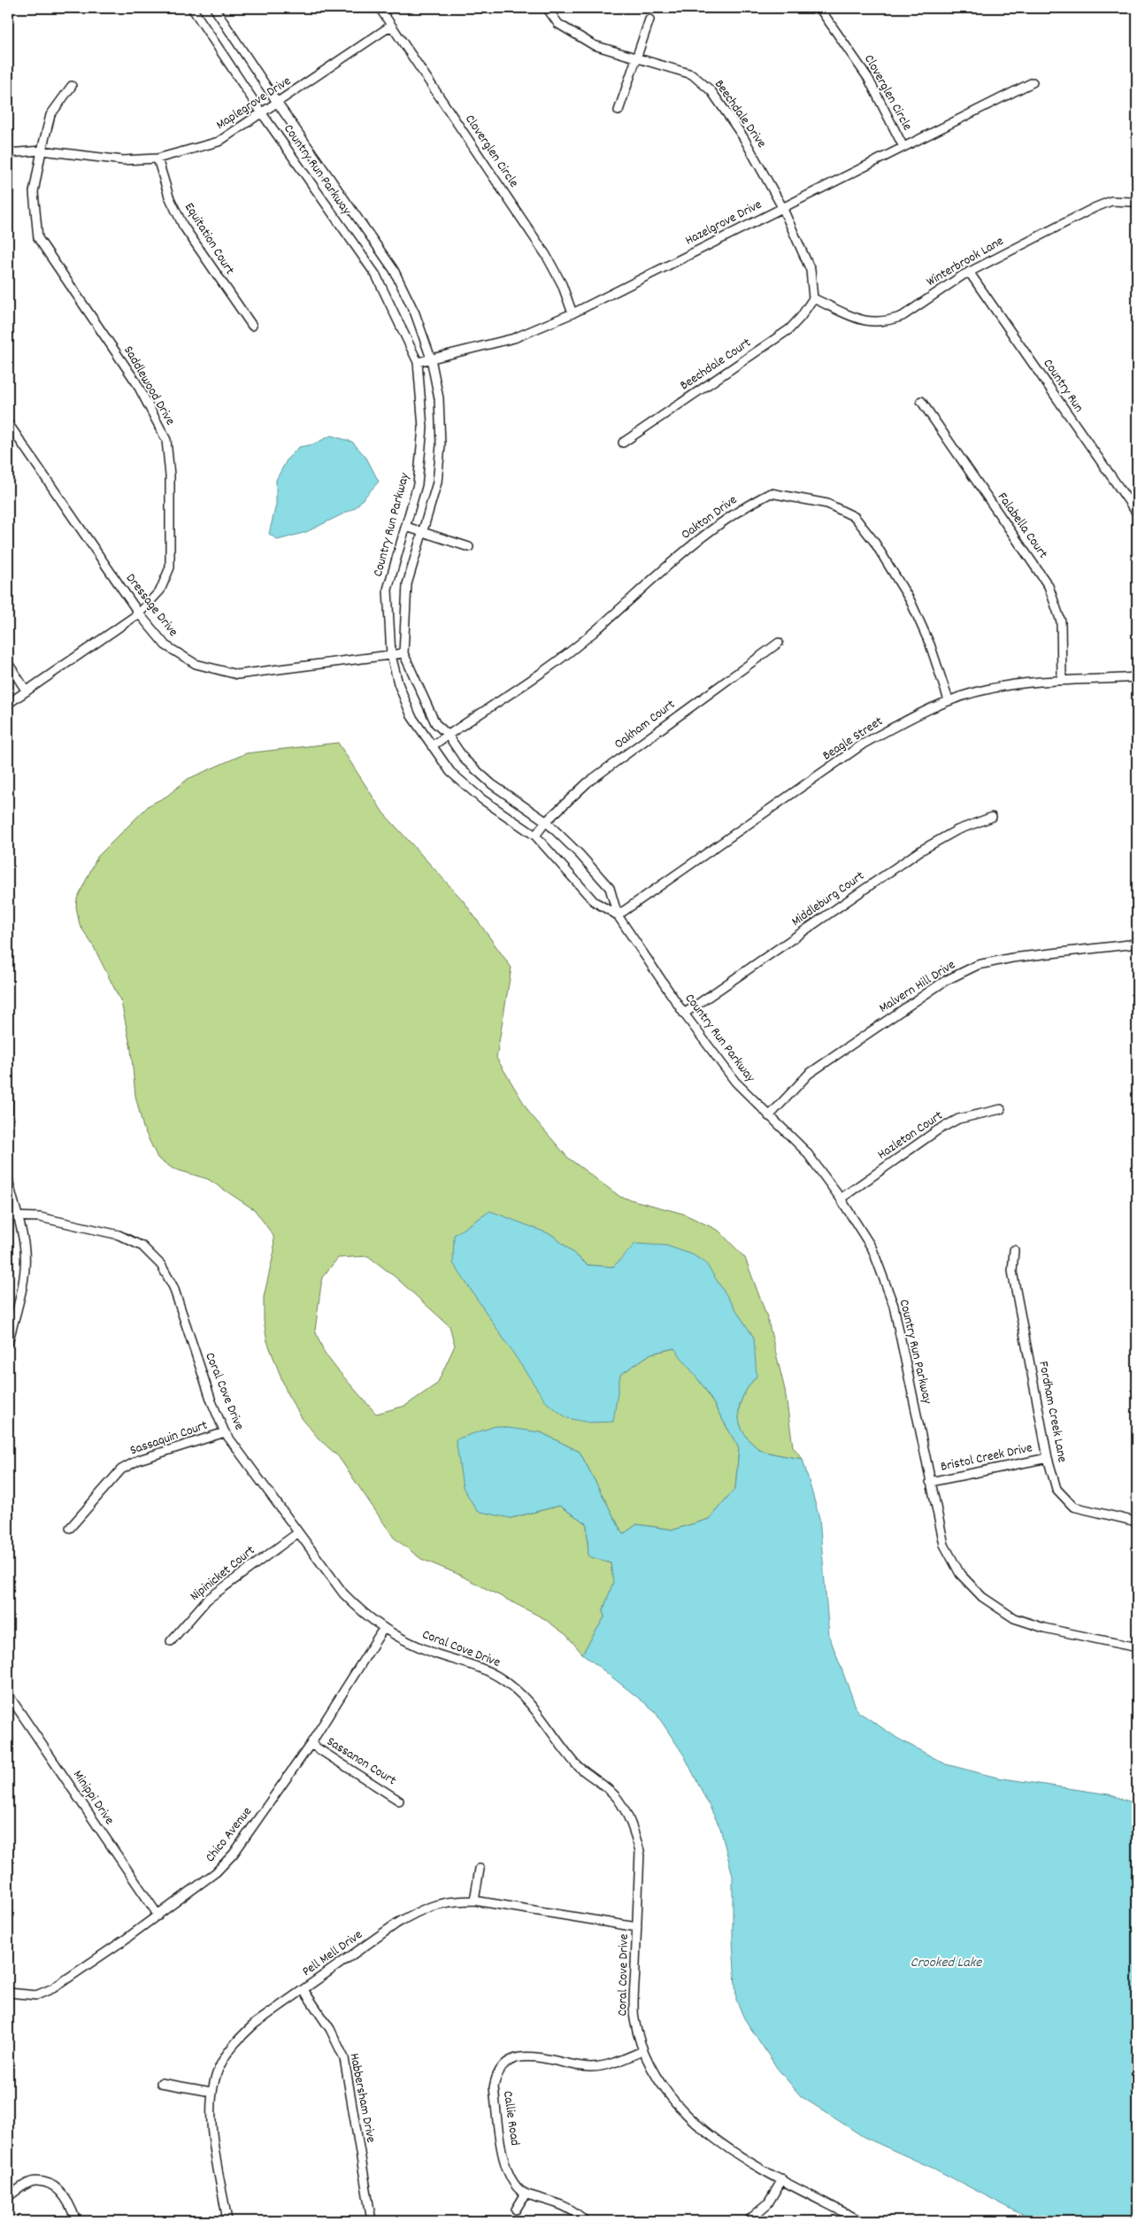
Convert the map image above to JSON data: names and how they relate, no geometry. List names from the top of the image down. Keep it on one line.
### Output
{"streets":{"street":["Cloverglen Circle","Maplegrove Drive","Beechdale Drive","Country Run Parkway","Hazelgrove Drive","Equitation Court","Winterbrook Lane","Beechdale Court","Saddlewood Drive","Country Run","Oakton Drive","Falabella Court","Dressage Drive","Oakham Court","Beagle Street","Middleburg Court","Malvern Hill Drive","Hazleton Court","Coral Cove Drive","Fordham Creek Lane","Sassaquin Court","Bristol Creek Drive","Nipinicket Court","Sassanon Court","Minippi Drive","Chico Avenue","Pell Mell Drive","Habbersham Drive","Callie Road"]},"crossings":[["Cloverglen Circle","Maplegrove Drive"],["Cloverglen Circle","Hazelgrove Drive"],["Maplegrove Drive","Country Run Parkway"],["Maplegrove Drive","Equitation Court"],["Maplegrove Drive","Saddlewood Drive"],["Beechdale Drive","Hazelgrove Drive"],["Beechdale Drive","Winterbrook Lane"],["Beechdale Drive","Beechdale Court"],["Country Run Parkway","Hazelgrove Drive"],["Country Run Parkway","Oakton Drive"],["Country Run Parkway","Dressage Drive"],["Country Run Parkway","Oakham Court"],["Country Run Parkway","Beagle Street"],["Country Run Parkway","Middleburg Court"],["Country Run Parkway","Malvern Hill Drive"],["Country Run Parkway","Hazleton Court"],["Country Run Parkway","Bristol Creek Drive"],["Winterbrook Lane","Beechdale Court"],["Winterbrook Lane","Country Run"],["Saddlewood Drive","Dressage Drive"],["Oakton Drive","Beagle Street"],["Falabella Court","Beagle Street"],["Coral Cove Drive","Sassaquin Court"],["Coral Cove Drive","Nipinicket Court"],["Coral Cove Drive","Chico Avenue"],["Coral Cove Drive","Pell Mell Drive"],["Coral Cove Drive","Callie Road"],["Fordham Creek Lane","Bristol Creek Drive"],["Sassanon Court","Chico Avenue"],["Minippi Drive","Chico Avenue"],["Pell Mell Drive","Habbersham Drive"]],"water":["Crooked Lake"]}
